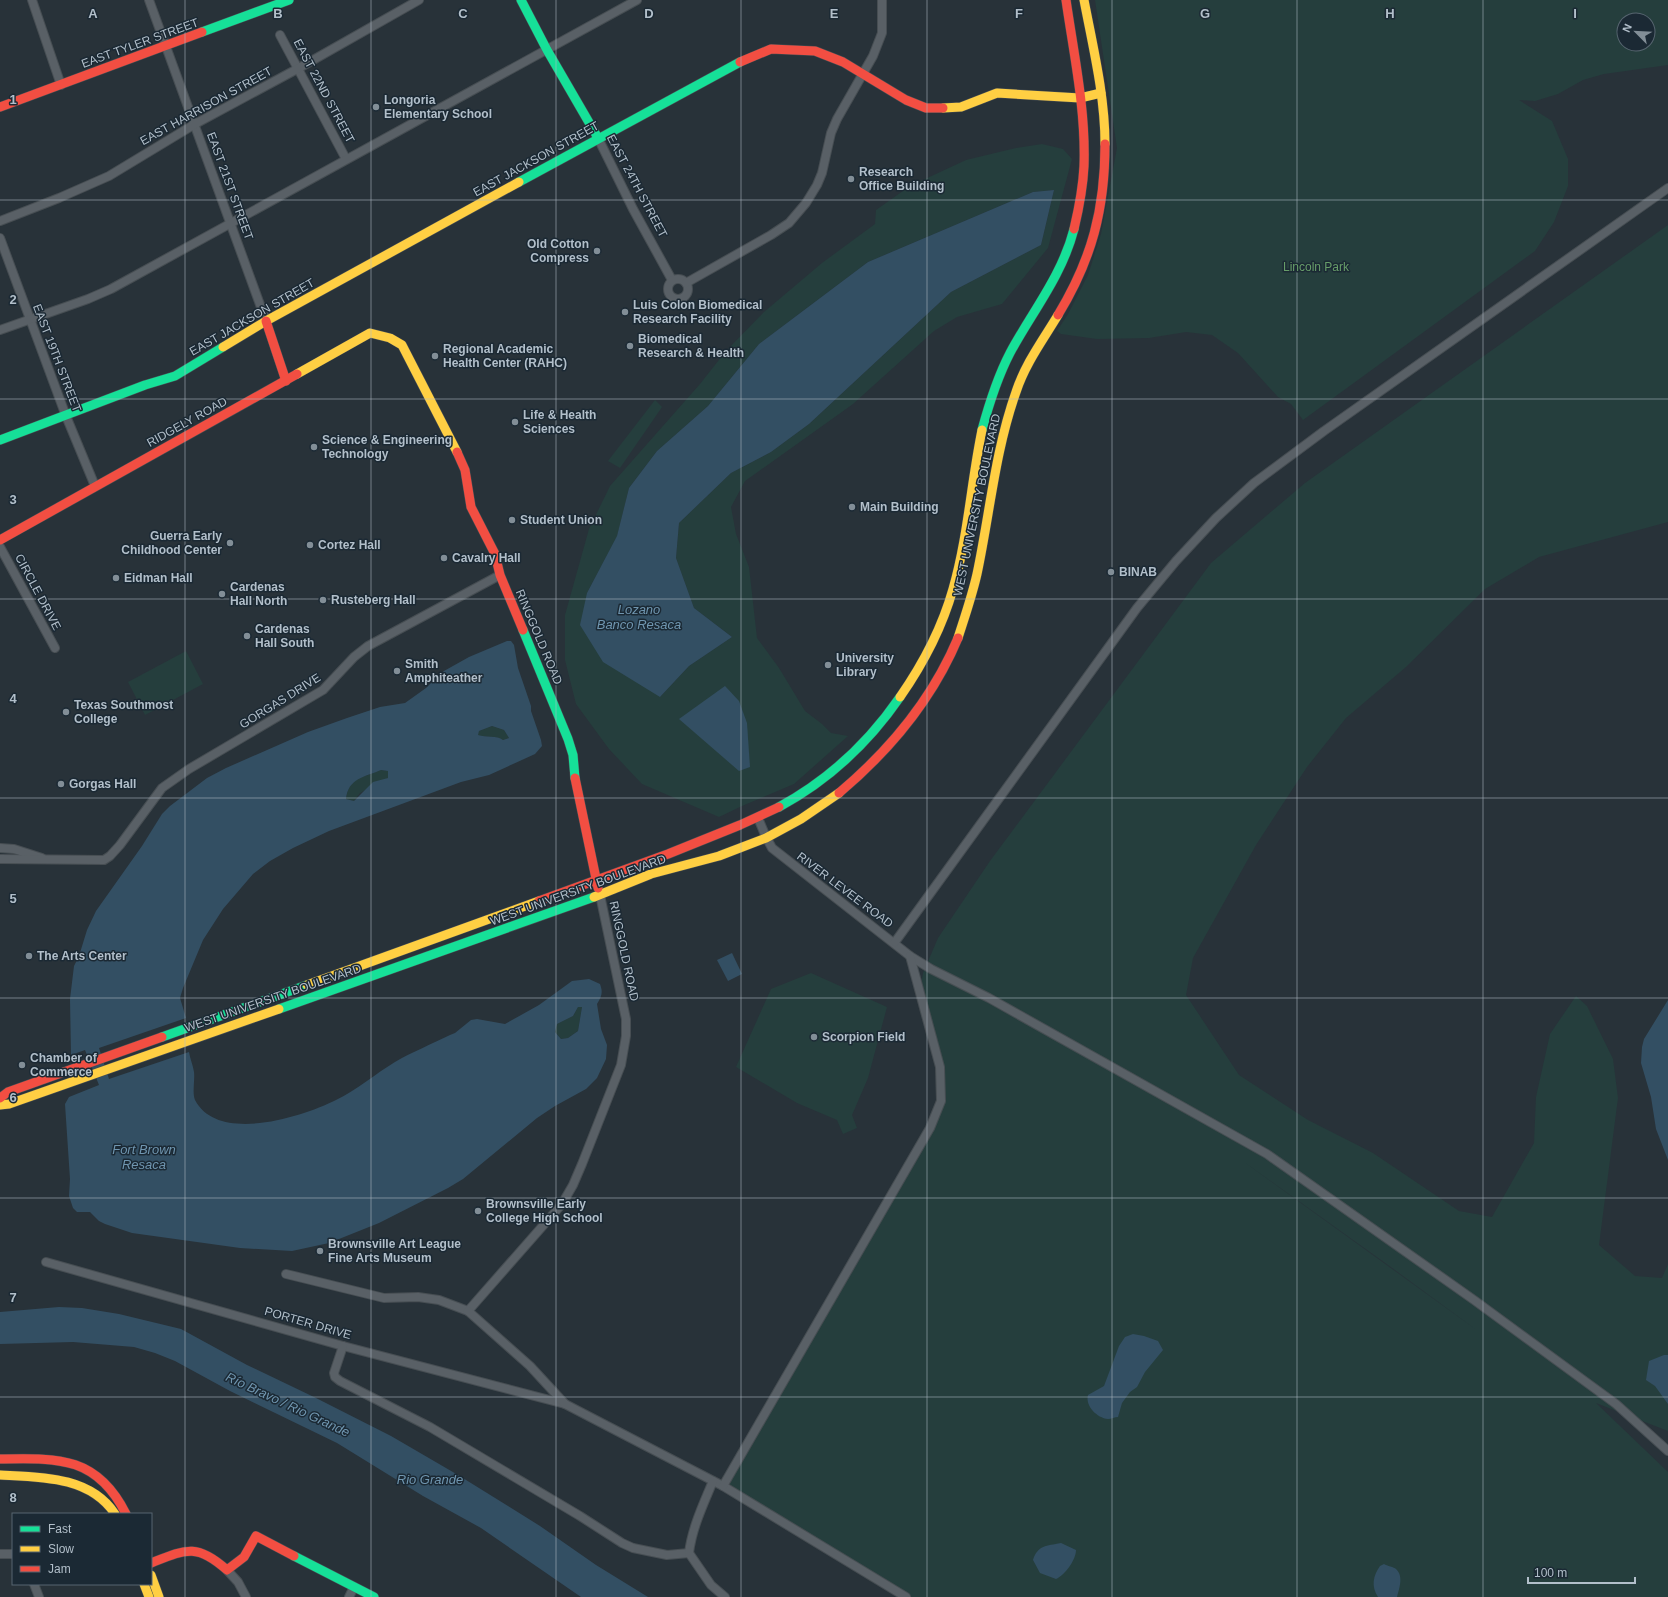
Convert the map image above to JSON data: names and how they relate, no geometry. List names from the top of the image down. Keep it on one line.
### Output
{"streets":{"main road":["EAST TYLER STREET","EAST JACKSON STREET","EAST 21ST STREET","EAST 24TH STREET","RIDGELY ROAD","WEST UNIVERSITY BOULEVARD","RINGGOLD ROAD"],"street":["EAST 22ND STREET","EAST HARRISON STREET","EAST 19TH STREET","CIRCLE DRIVE","GORGAS DRIVE","RIVER LEVEE ROAD","PORTER DRIVE"]},"crossings":[["EAST TYLER STREET","EAST 21ST STREET"],["EAST 22ND STREET","EAST HARRISON STREET"],["EAST HARRISON STREET","EAST 21ST STREET"],["EAST JACKSON STREET","EAST 21ST STREET"],["EAST JACKSON STREET","EAST 24TH STREET"],["EAST JACKSON STREET","EAST 19TH STREET"],["EAST JACKSON STREET","WEST UNIVERSITY BOULEVARD"],["EAST 21ST STREET","RIDGELY ROAD"],["EAST 19TH STREET","RIDGELY ROAD"],["RIDGELY ROAD","RINGGOLD ROAD"],["WEST UNIVERSITY BOULEVARD","RINGGOLD ROAD"],["WEST UNIVERSITY BOULEVARD","RIVER LEVEE ROAD"],["RINGGOLD ROAD","GORGAS DRIVE"]],"water":["Lozano Banco Resaca","Fort Brown Resaca","Río Bravo / Rio Grande","Rio Grande"],"parks":["Lincoln Park"],"places":["Longoria Elementary School","Research Office Building","Old Cotton Compress","Luis Colon Biomedical Research Facility","Biomedical Research & Health","Regional Academic Health Center (RAHC)","Life & Health Sciences","Science & Engineering Technology","Main Building","Student Union","Guerra Early Childhood Center","Cortez Hall","Cavalry Hall","BINAB","Eidman Hall","Cardenas Hall North","Rusteberg Hall","Cardenas Hall South","University Library","Smith Amphiteather","Texas Southmost College","Gorgas Hall","The Arts Center","Scorpion Field","Chamber of Commerce","Brownsville Early College High School","Brownsville Art League Fine Arts Museum"],"legend":["Fast","Slow","Jam"],"scale_bar":"100 m","north":"top left","grid":{"columns":["A","B","C","D","E","F","G","H","I"],"rows":["1","2","3","4","5","6","7","8"]}}
